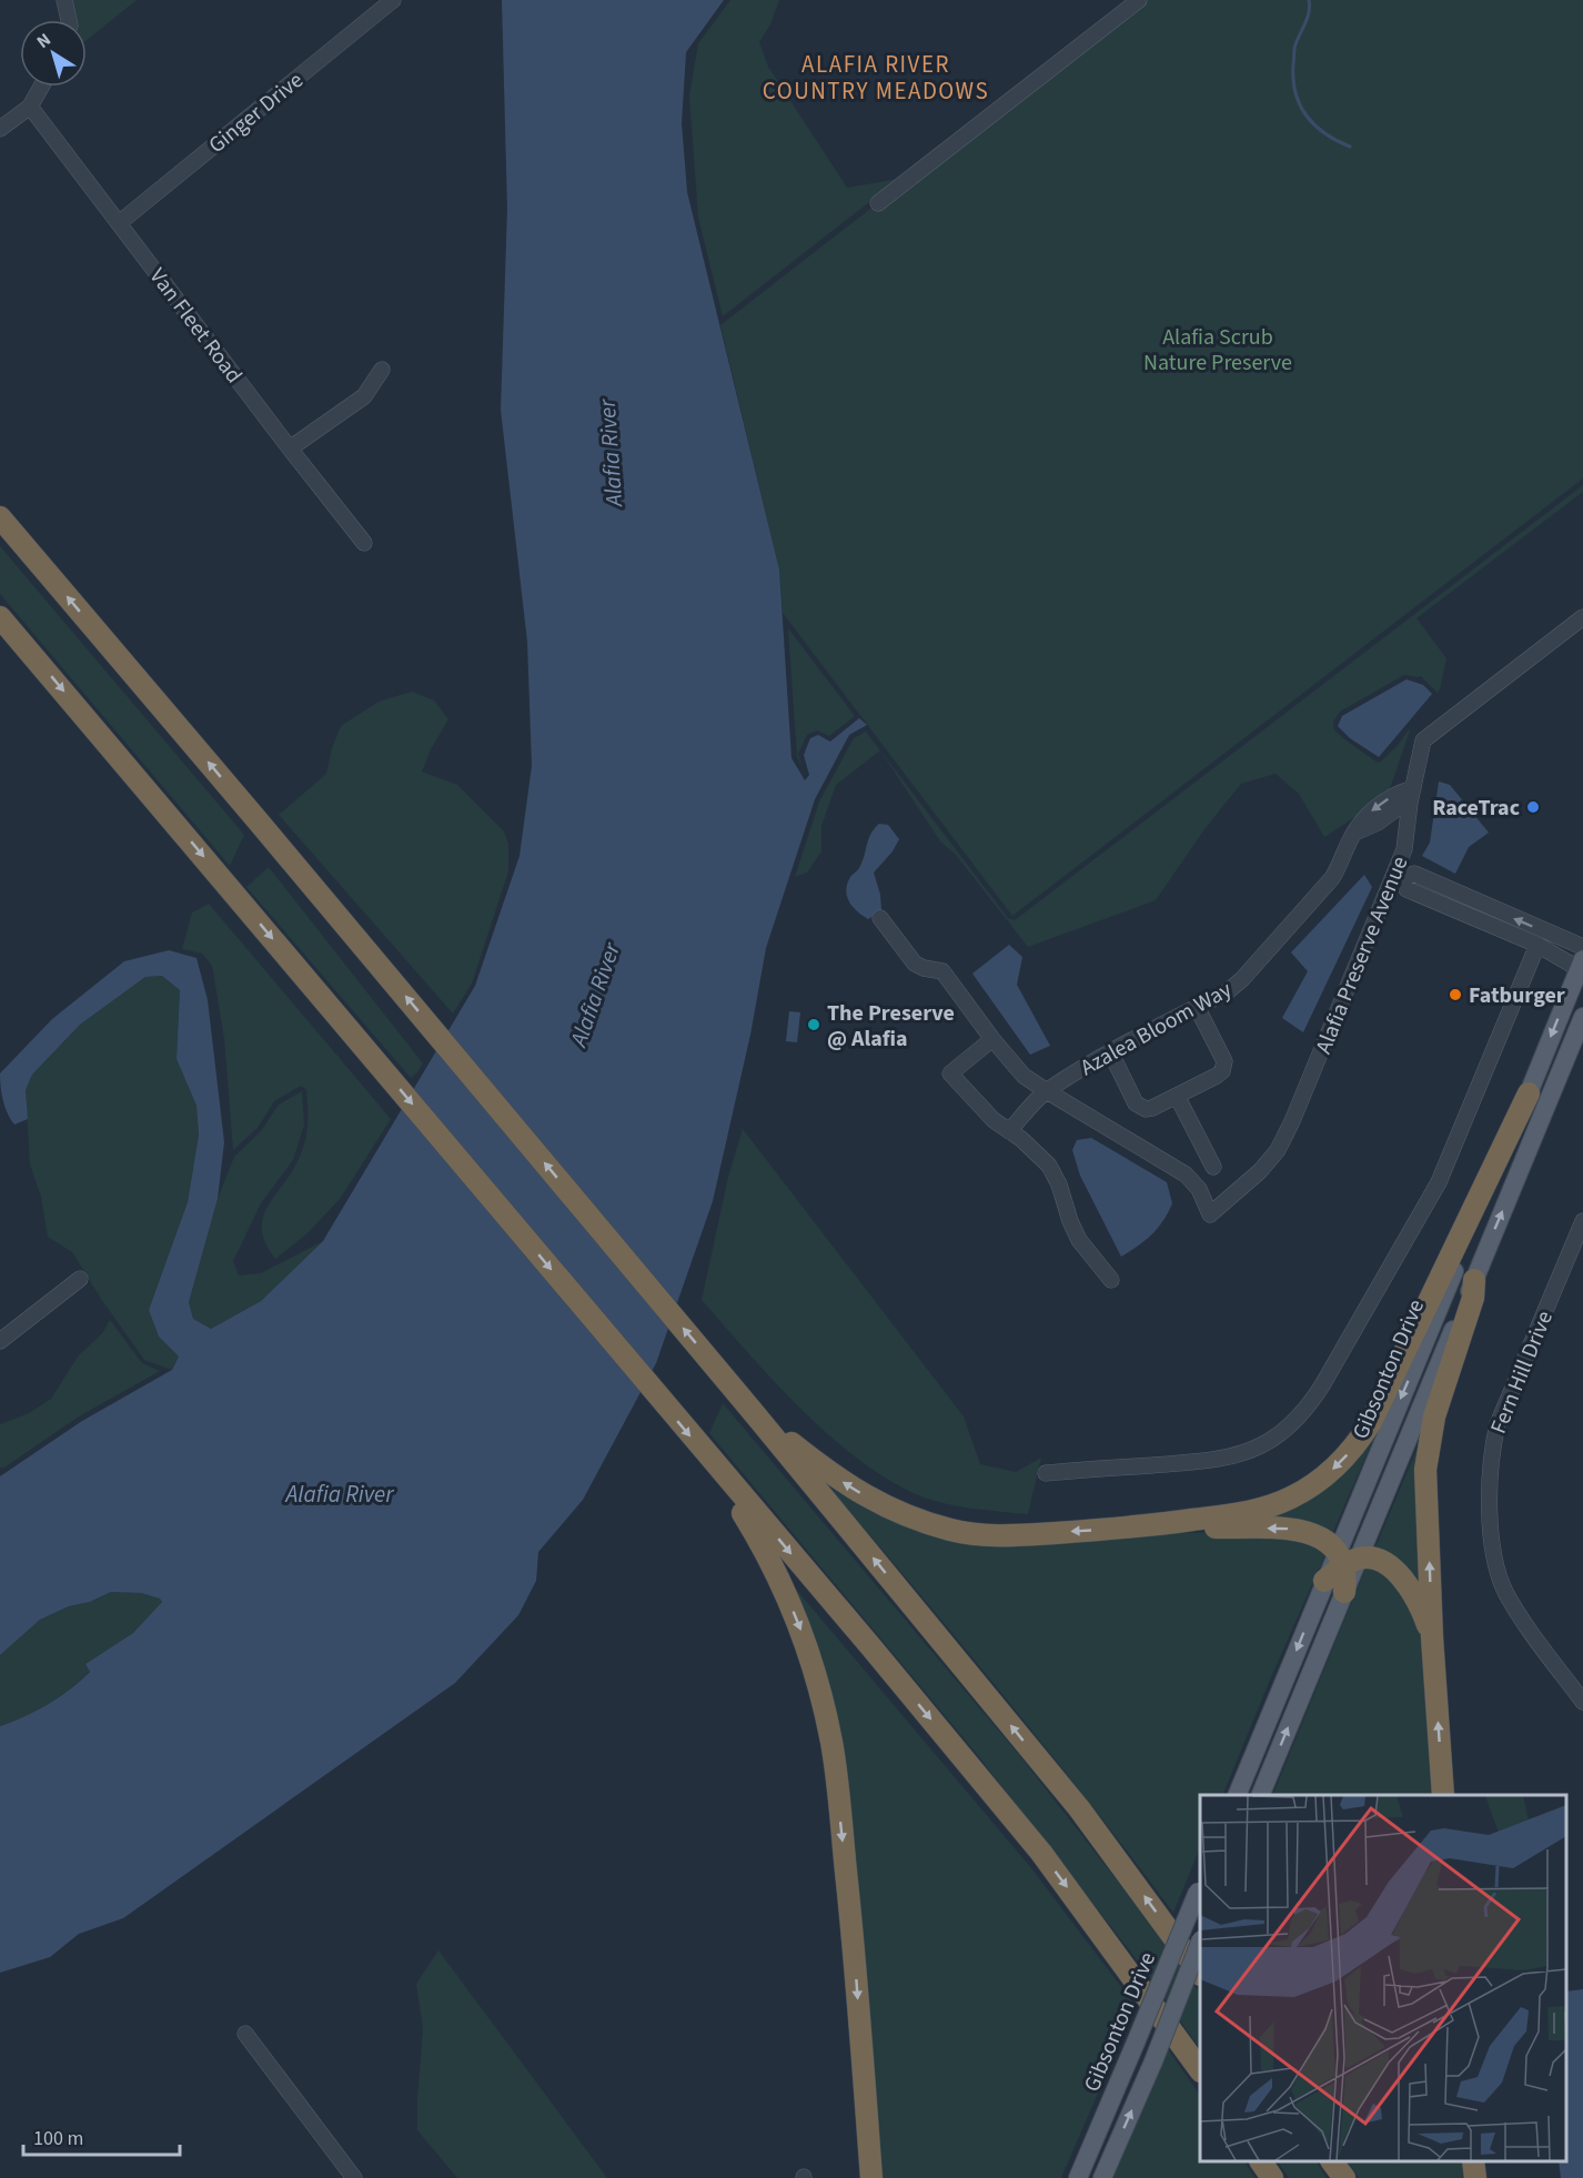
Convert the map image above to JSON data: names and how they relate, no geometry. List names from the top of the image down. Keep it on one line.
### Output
{"streets":{"main road":["Gibsonton Drive"],"street":["Ginger Drive","Van Fleet Road","Alafia Preserve Avenue","Azalea Bloom Way","Fern Hill Drive"]},"crossings":[["Ginger Drive","Van Fleet Road"],["Alafia Preserve Avenue","Azalea Bloom Way"]],"districts":["ALAFIA RIVER COUNTRY MEADOWS"],"water":["Alafia River"],"parks":["Alafia Scrub Nature Preserve"],"places":["RaceTrac","Fatburger","The Preserve @ Alafia"],"scale_bar":"100 m","north":"top left"}
